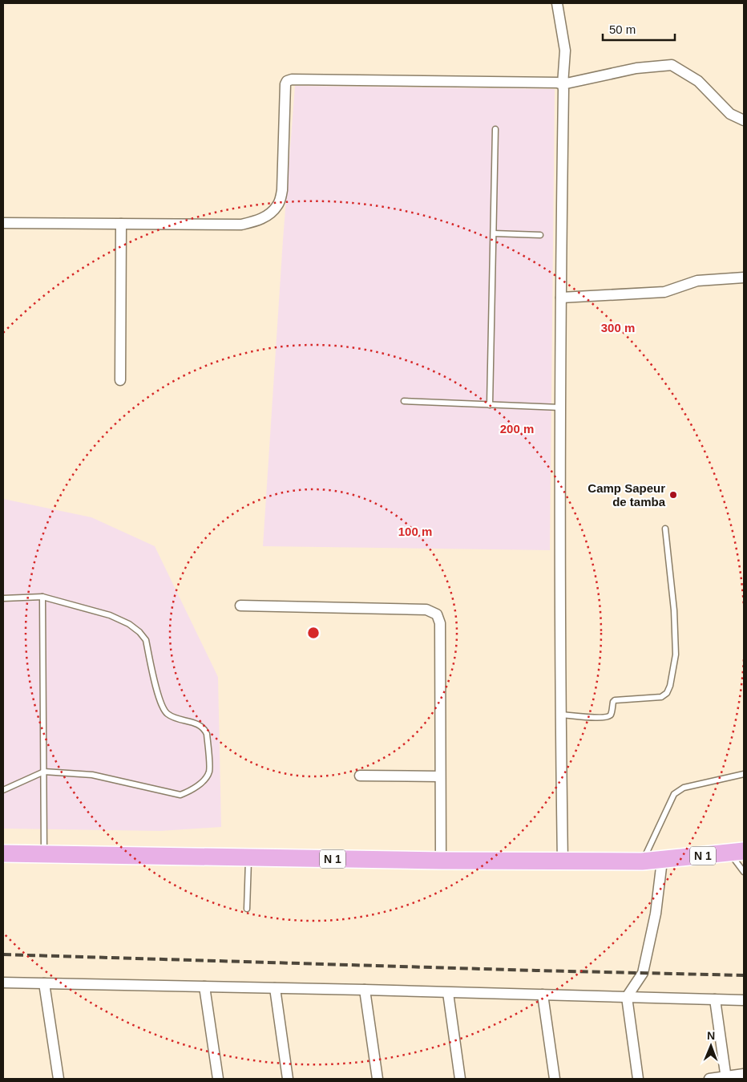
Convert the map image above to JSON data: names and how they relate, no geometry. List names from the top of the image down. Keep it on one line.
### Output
{"streets":{"highway":["N 1"]},"places":["Camp Sapeur de tamba"],"scale_bar":"50 m","north":"top","rings":["300 m","200 m","100 m"]}
